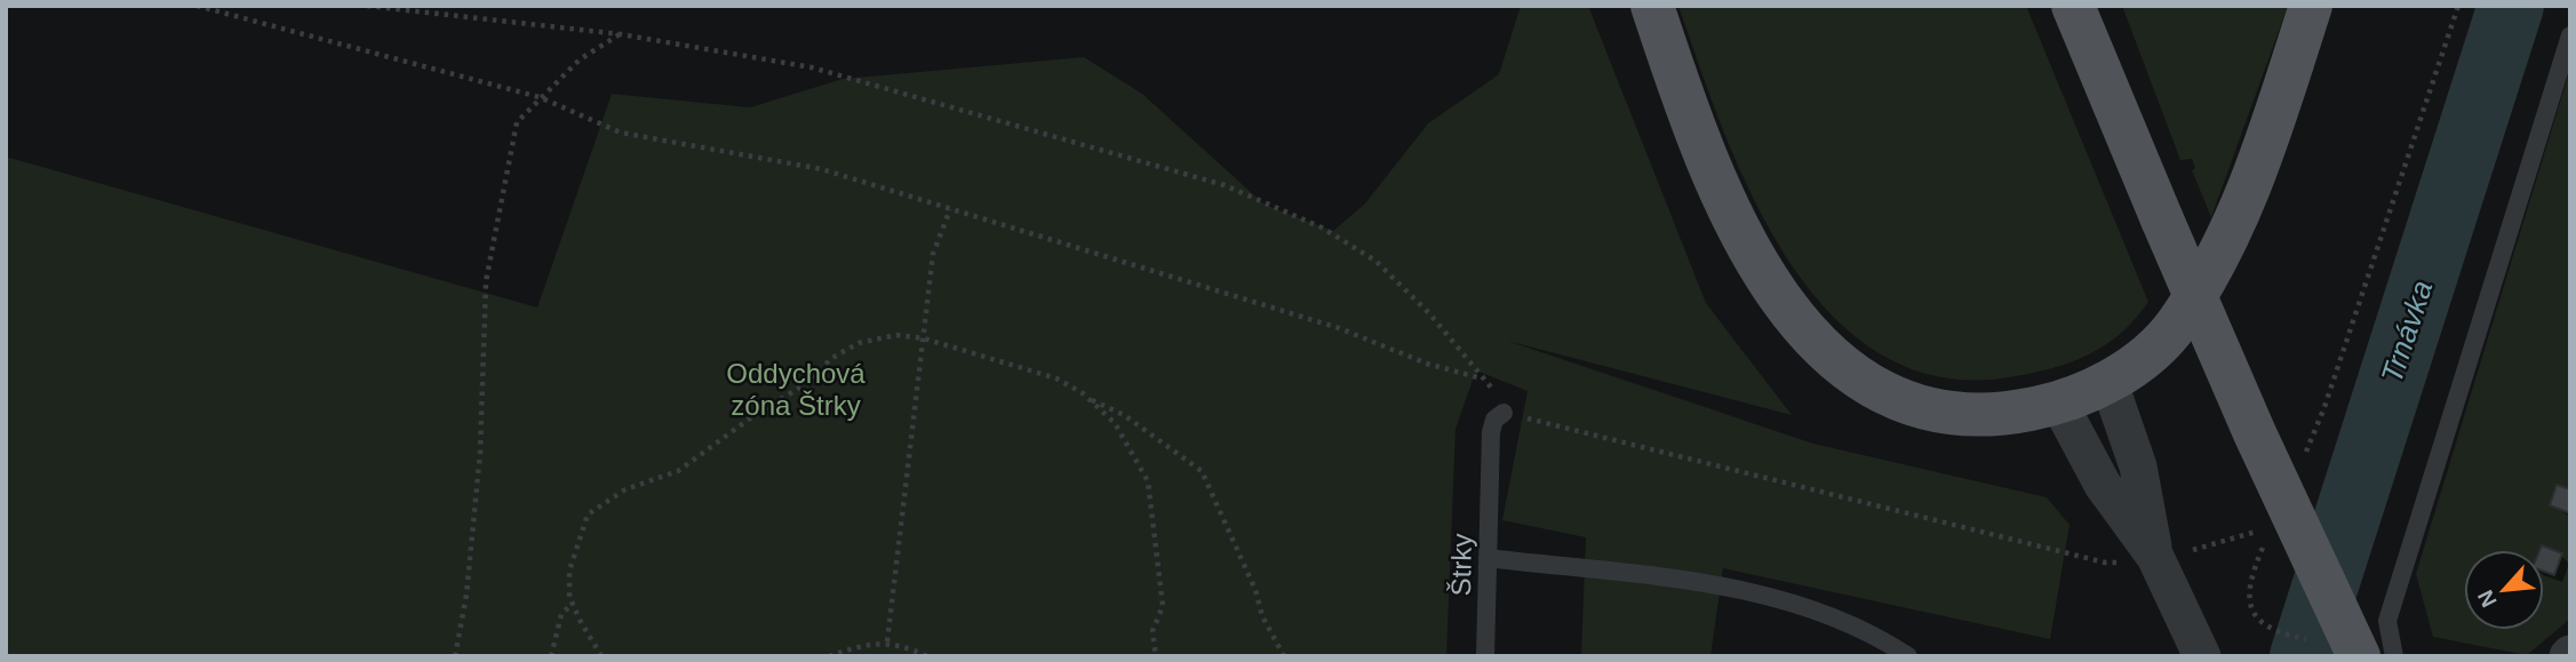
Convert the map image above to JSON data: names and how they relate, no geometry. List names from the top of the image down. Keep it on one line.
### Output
{"streets":{"lane":["Štrky"]},"water":["Trnávka"],"parks":["Oddychová zóna Štrky"],"north":"bottom left"}
